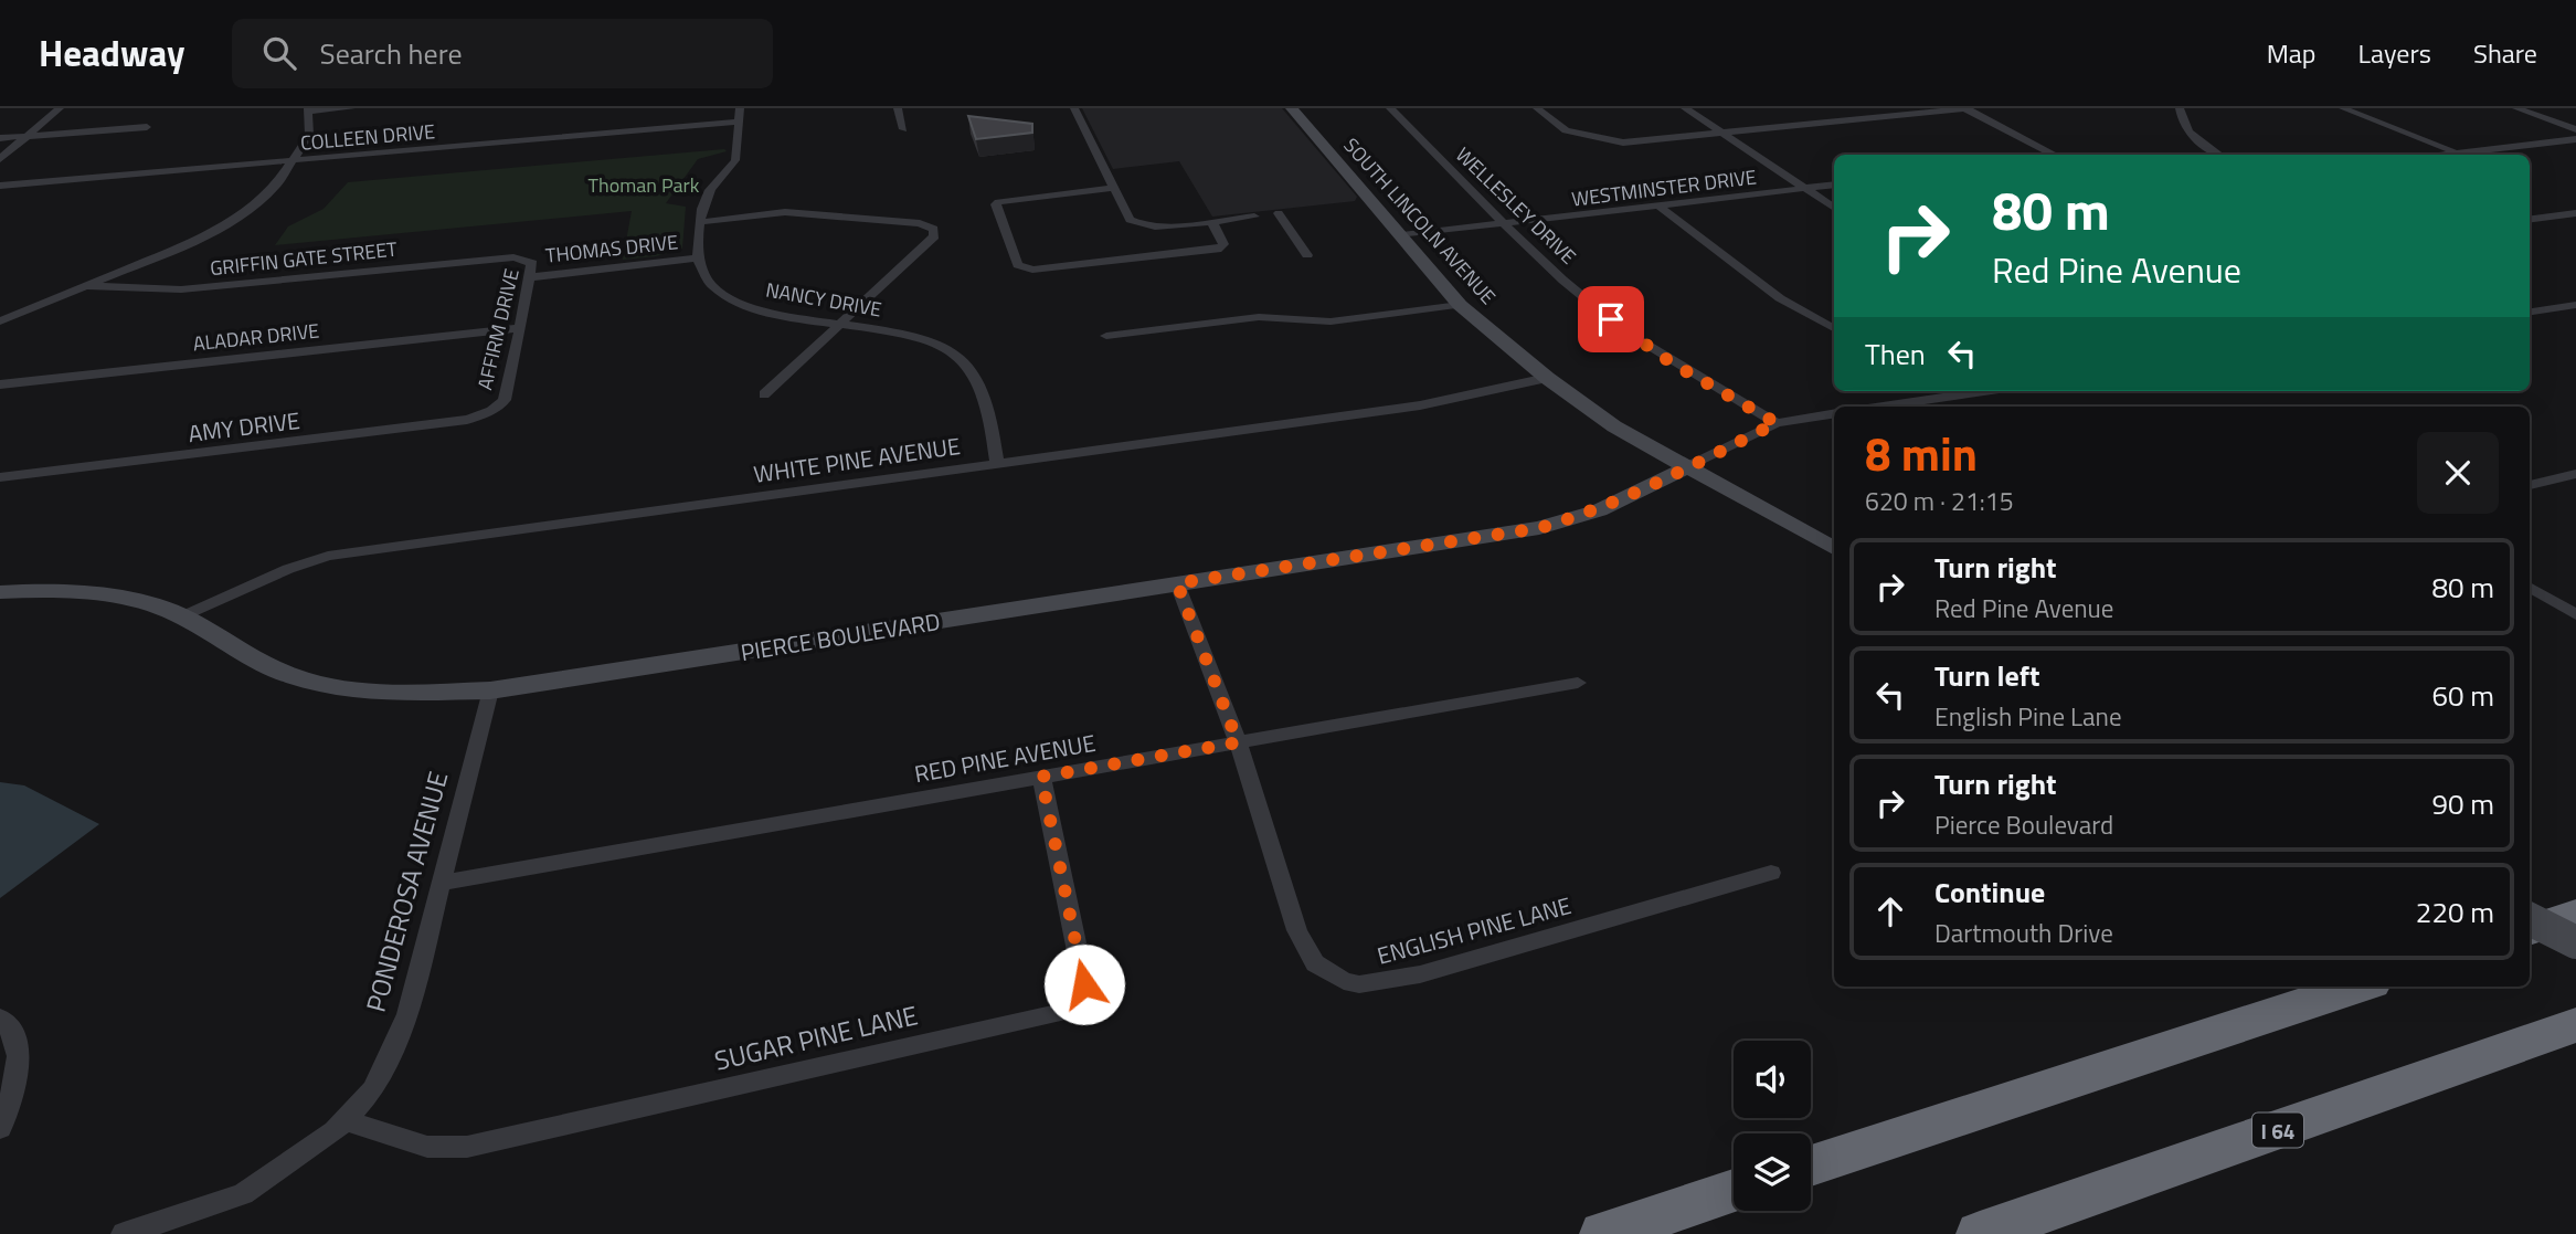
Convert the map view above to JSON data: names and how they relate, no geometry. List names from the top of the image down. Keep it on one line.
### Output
{"streets":{"highway":["I 64"],"street":["COLLEEN DRIVE","WESTMINSTER DRIVE","WELLESLEY DRIVE","SOUTH LINCOLN AVENUE","THOMAS DRIVE","GRIFFIN GATE STREET","NANCY DRIVE","AFFIRM DRIVE","ALADAR DRIVE","AMY DRIVE","WHITE PINE AVENUE","PIERCE BOULEVARD","RED PINE AVENUE","PONDEROSA AVENUE","ENGLISH PINE LANE","SUGAR PINE LANE"]},"crossings":[["WESTMINSTER DRIVE","WELLESLEY DRIVE"],["WESTMINSTER DRIVE","SOUTH LINCOLN AVENUE"],["SOUTH LINCOLN AVENUE","WHITE PINE AVENUE"],["SOUTH LINCOLN AVENUE","PIERCE BOULEVARD"],["THOMAS DRIVE","NANCY DRIVE"],["THOMAS DRIVE","AFFIRM DRIVE"],["GRIFFIN GATE STREET","AFFIRM DRIVE"],["NANCY DRIVE","WHITE PINE AVENUE"],["AFFIRM DRIVE","ALADAR DRIVE"],["AFFIRM DRIVE","AMY DRIVE"],["WHITE PINE AVENUE","PIERCE BOULEVARD"],["PIERCE BOULEVARD","PONDEROSA AVENUE"],["PIERCE BOULEVARD","ENGLISH PINE LANE"],["RED PINE AVENUE","PONDEROSA AVENUE"],["RED PINE AVENUE","ENGLISH PINE LANE"],["RED PINE AVENUE","SUGAR PINE LANE"],["PONDEROSA AVENUE","SUGAR PINE LANE"]],"parks":["Thoman Park"],"page":{"header":"Headway","search":"Search here","nav":["Map","Layers","Share"],"turn":["80 m","Red Pine Avenue"],"then":"Then","heading":["8 min","620 m · 21:15"],"list":[{"name":"Turn right","note":"Red Pine Avenue","value":"80 m"},{"name":"Turn left","note":"English Pine Lane","value":"60 m"},{"name":"Turn right","note":"Pierce Boulevard","value":"90 m"},{"name":"Continue","note":"Dartmouth Drive","value":"220 m"}]}}
